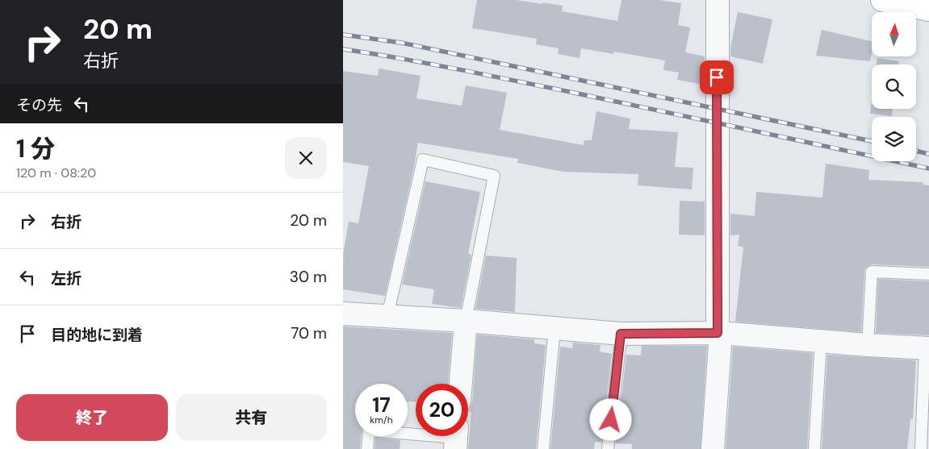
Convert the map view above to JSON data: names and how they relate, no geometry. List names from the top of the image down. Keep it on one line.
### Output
{"north":"top","page":{"turn":["20 m","右折"],"then":"その先","heading":["1 分","120 m · 08:20"],"list":[{"name":"右折","value":"20 m"},{"name":"左折","value":"30 m"},{"name":"目的地に到着","value":"70 m"}],"speed":"17 km/h","limit":"20","buttons":["終了","共有"]}}
